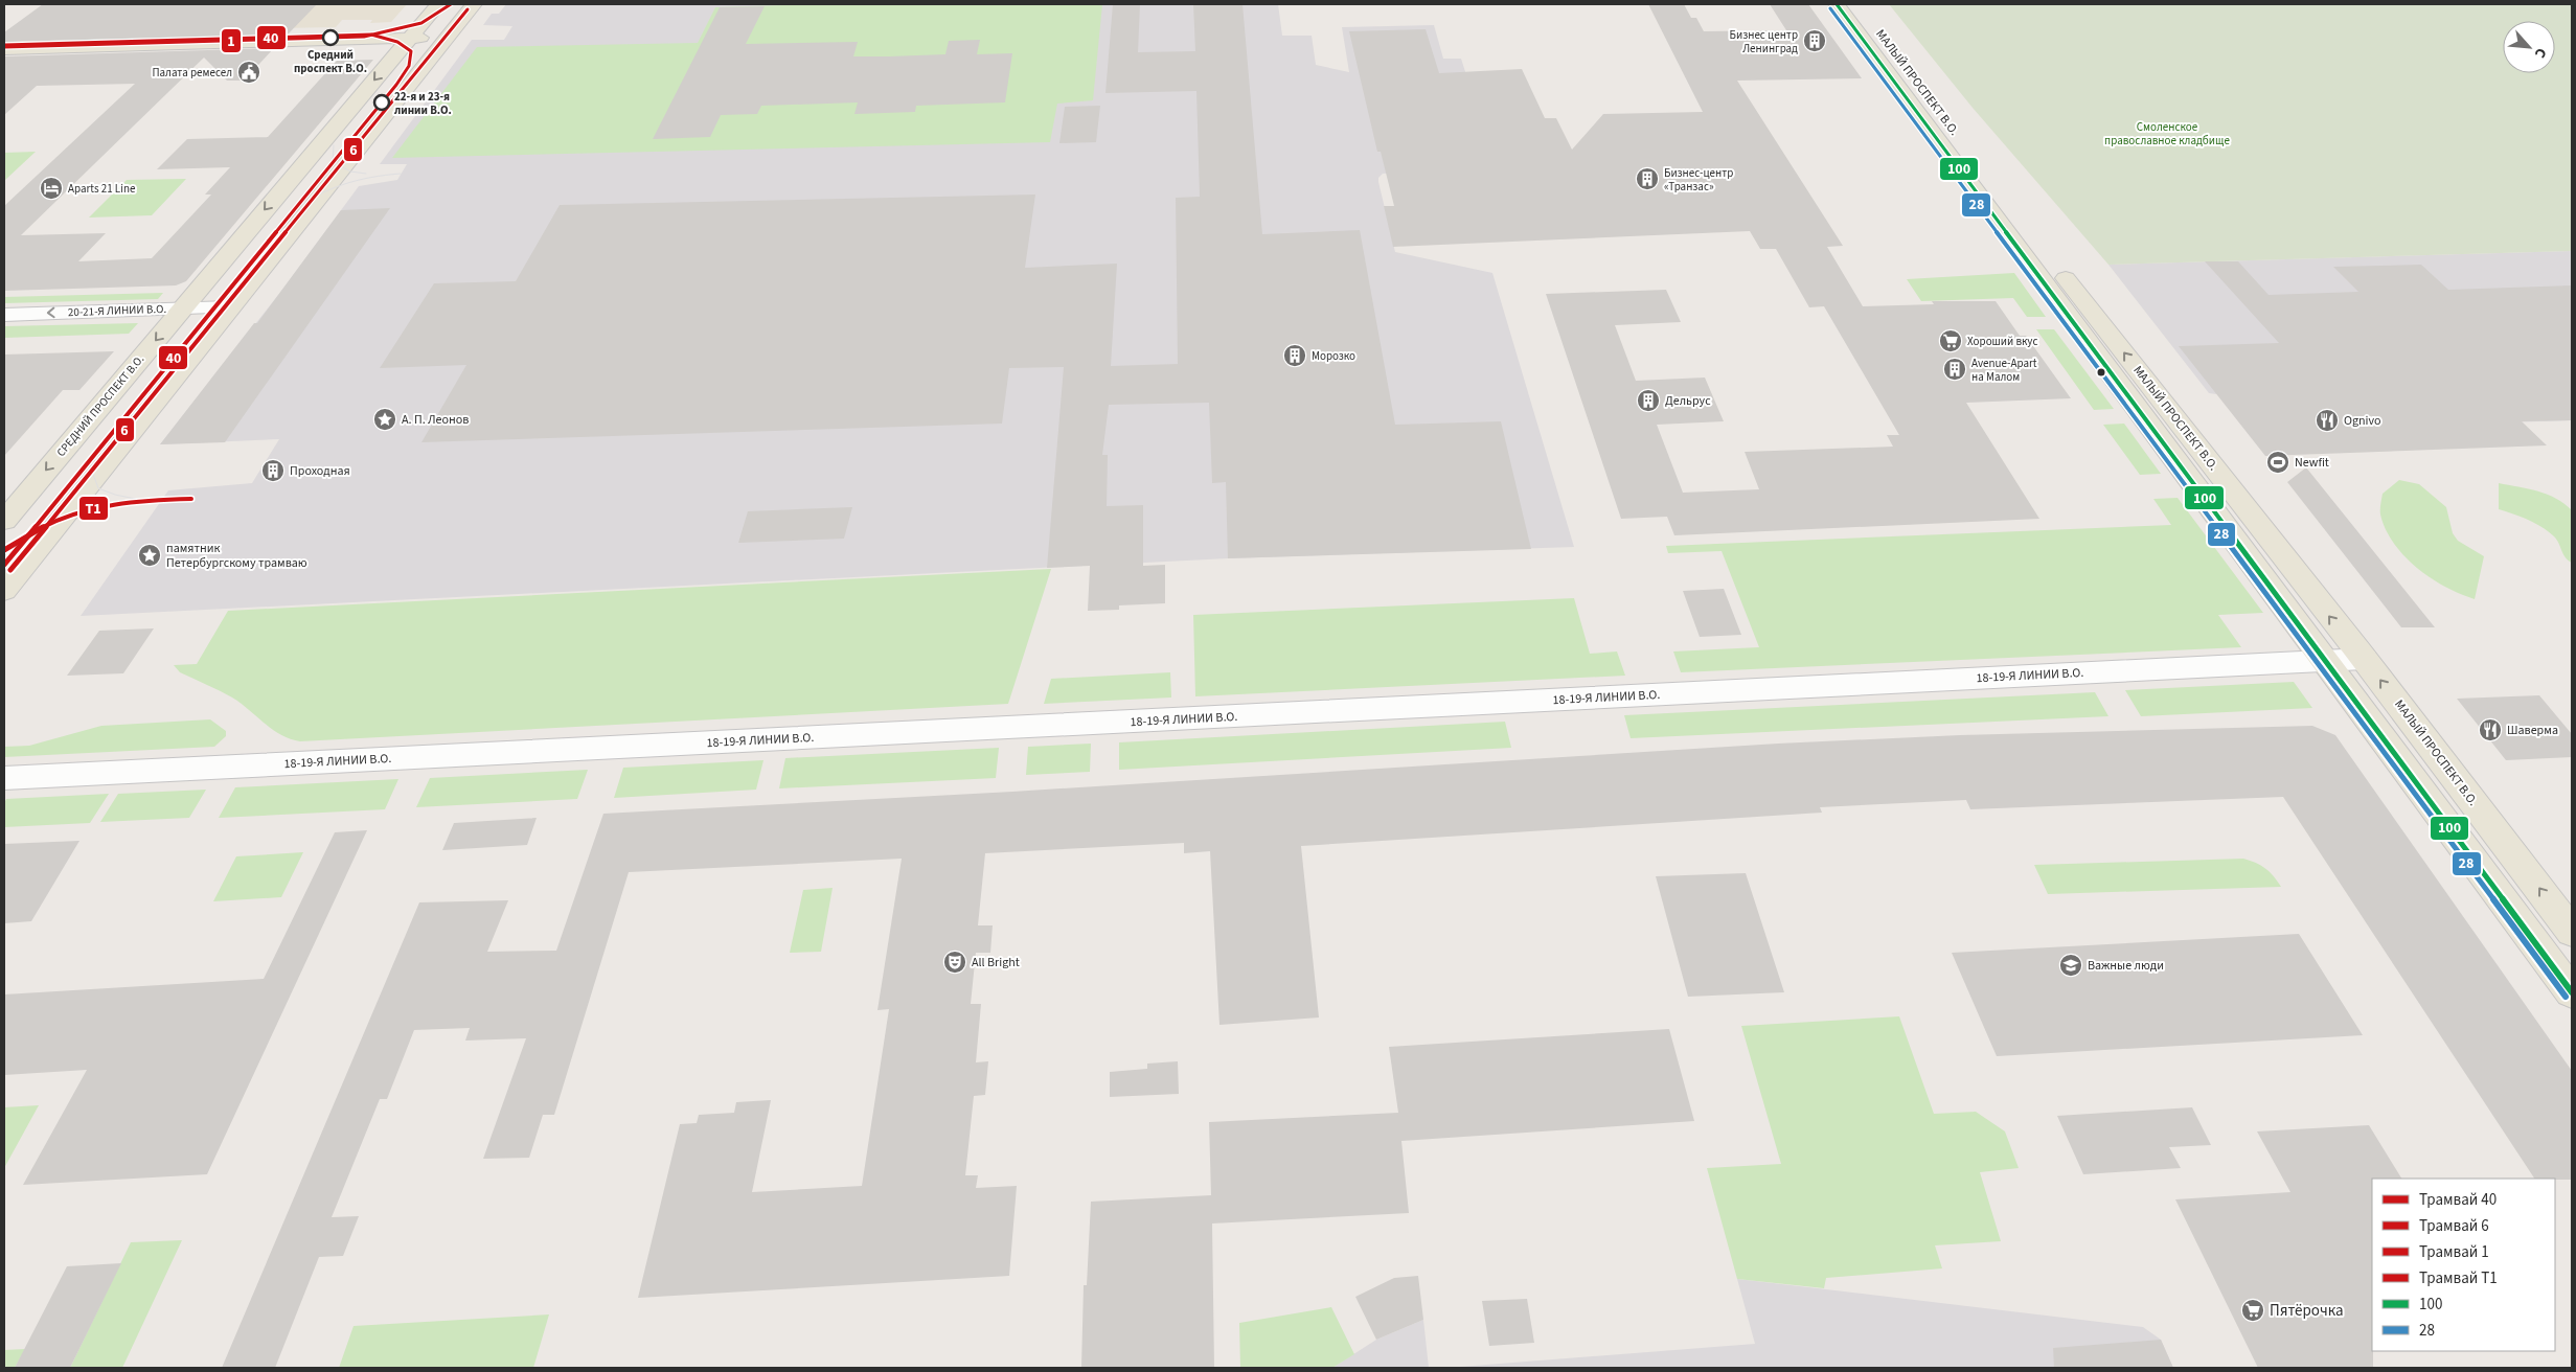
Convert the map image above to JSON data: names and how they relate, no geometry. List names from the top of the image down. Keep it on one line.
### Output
{"streets":{"main road":["МАЛЫЙ ПРОСПЕКТ В.О.","СРЕДНИЙ ПРОСПЕКТ В.О."],"street":["20-21-Я ЛИНИИ В.О.","18-19-Я ЛИНИИ В.О."]},"crossings":[["МАЛЫЙ ПРОСПЕКТ В.О.","18-19-Я ЛИНИИ В.О."],["20-21-Я ЛИНИИ В.О.","СРЕДНИЙ ПРОСПЕКТ В.О."]],"one_way":["20-21-Я ЛИНИИ В.О."],"parks":["Смоленское православное кладбище"],"places":{"other":["Средний проспект В.О.","22-я и 23-я линии В.О."],"building":["Бизнес центр Ленинград","Бизнес-центр «Транзас»","Морозко","Аvenue-Apart на Малом","Дельрус","Проходная"],"public building":["Палата ремесел"],"hotel":["Aparts 21 Line"],"supermarket":["Хороший вкус","Пятёрочка"],"place":["А. П. Леонов","памятник Петербургскому трамваю"],"restaurant":["Ognivo","Шаверма"],"sports":["Newfit"],"theatre":["All Bright"],"school or university":["Важные люди"]},"lines":["tram line 1","transit line 100","transit line 28","tram line 6","tram line 40","tram line Т1"],"legend":["Трамвай 40","Трамвай 6","Трамвай 1","Трамвай Т1","100","28"],"north":"bottom right"}
